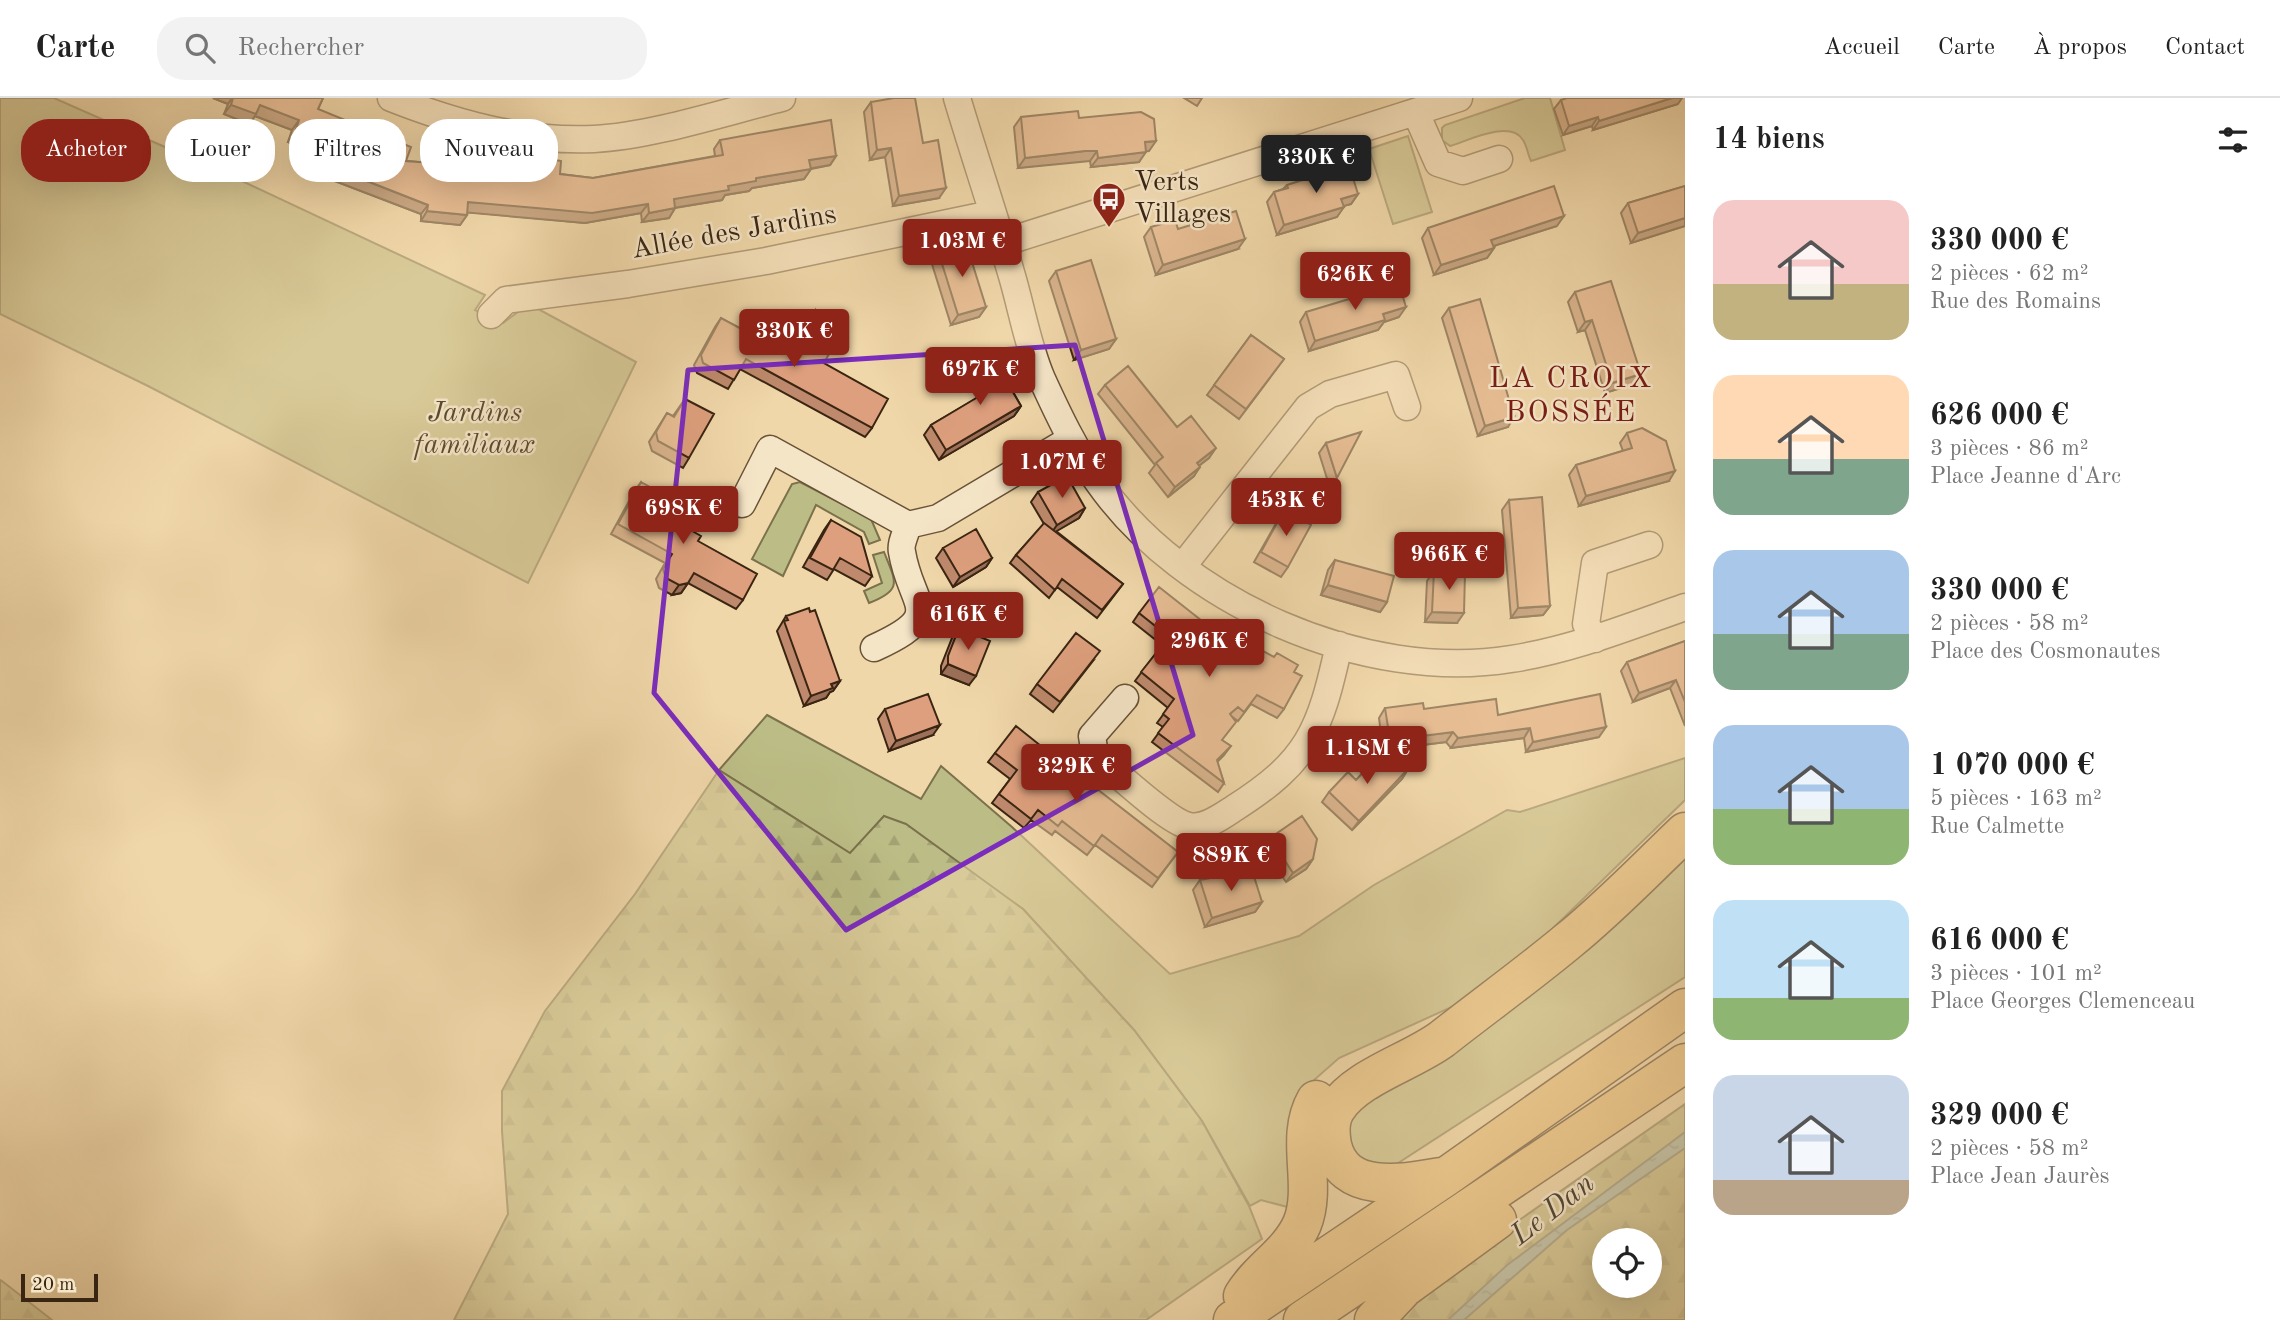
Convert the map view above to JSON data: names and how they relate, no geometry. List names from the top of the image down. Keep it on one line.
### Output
{"streets":{"street":["Allée des Jardins"]},"districts":["LA CROIX BOSSÉE"],"water":["Le Dan"],"parks":["Jardins familiaux"],"places":{"bus stop":["Verts Villages"]},"scale_bar":"20 m","page":{"header":"Carte","search":"Rechercher","nav":["Accueil","Carte","À propos","Contact"],"heading":"14 biens","chip":["Acheter","Louer","Filtres","Nouveau"],"price":["330K €","1.03M €","626K €","330K €","697K €","1.07M €","453K €","698K €","966K €","616K €","296K €","1.18M €","329K €","889K €"],"list":[{"name":"330 000 €","note":"2 pièces · 62 m² · Rue des Romains"},{"name":"626 000 €","note":"3 pièces · 86 m² · Place Jeanne d'Arc"},{"name":"330 000 €","note":"2 pièces · 58 m² · Place des Cosmonautes"},{"name":"1 070 000 €","note":"5 pièces · 163 m² · Rue Calmette"},{"name":"616 000 €","note":"3 pièces · 101 m² · Place Georges Clemenceau"},{"name":"329 000 €","note":"2 pièces · 58 m² · Place Jean Jaurès"}],"scale":"20 m"}}
